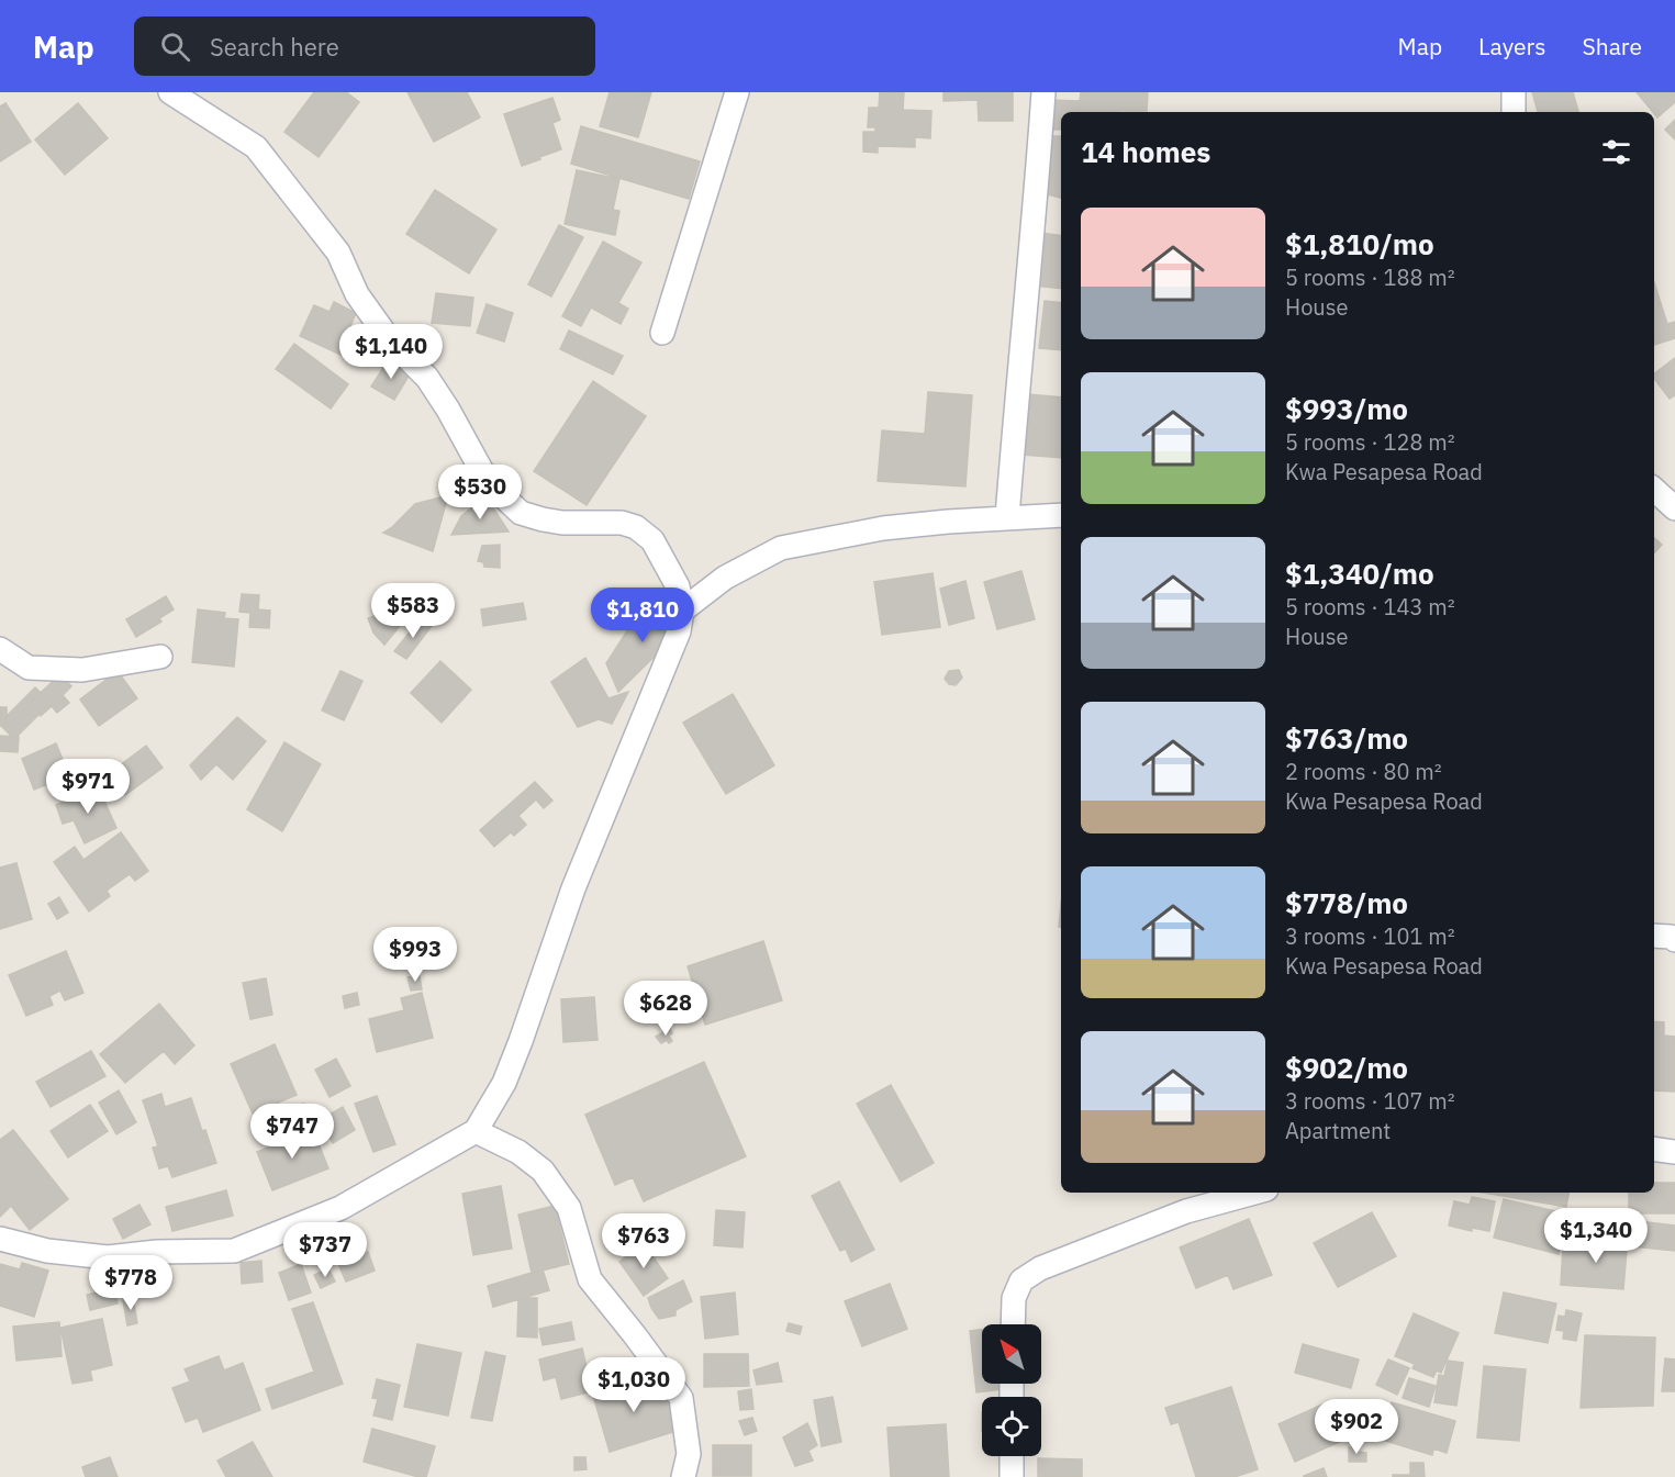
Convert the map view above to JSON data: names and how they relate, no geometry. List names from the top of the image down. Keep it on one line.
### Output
{"north":"top left","page":{"header":"Map","search":"Search here","nav":["Map","Layers","Share"],"heading":"14 homes","list":[{"name":"$1,810/mo","note":"5 rooms · 188 m² · House"},{"name":"$993/mo","note":"5 rooms · 128 m² · Kwa Pesapesa Road"},{"name":"$1,340/mo","note":"5 rooms · 143 m² · House"},{"name":"$763/mo","note":"2 rooms · 80 m² · Kwa Pesapesa Road"},{"name":"$778/mo","note":"3 rooms · 101 m² · Kwa Pesapesa Road"},{"name":"$902/mo","note":"3 rooms · 107 m² · Apartment"}],"price":["$1,140","$530","$583","$1,810","$971","$993","$628","$747","$1,340","$763","$737","$778","$1,030","$902"]}}
